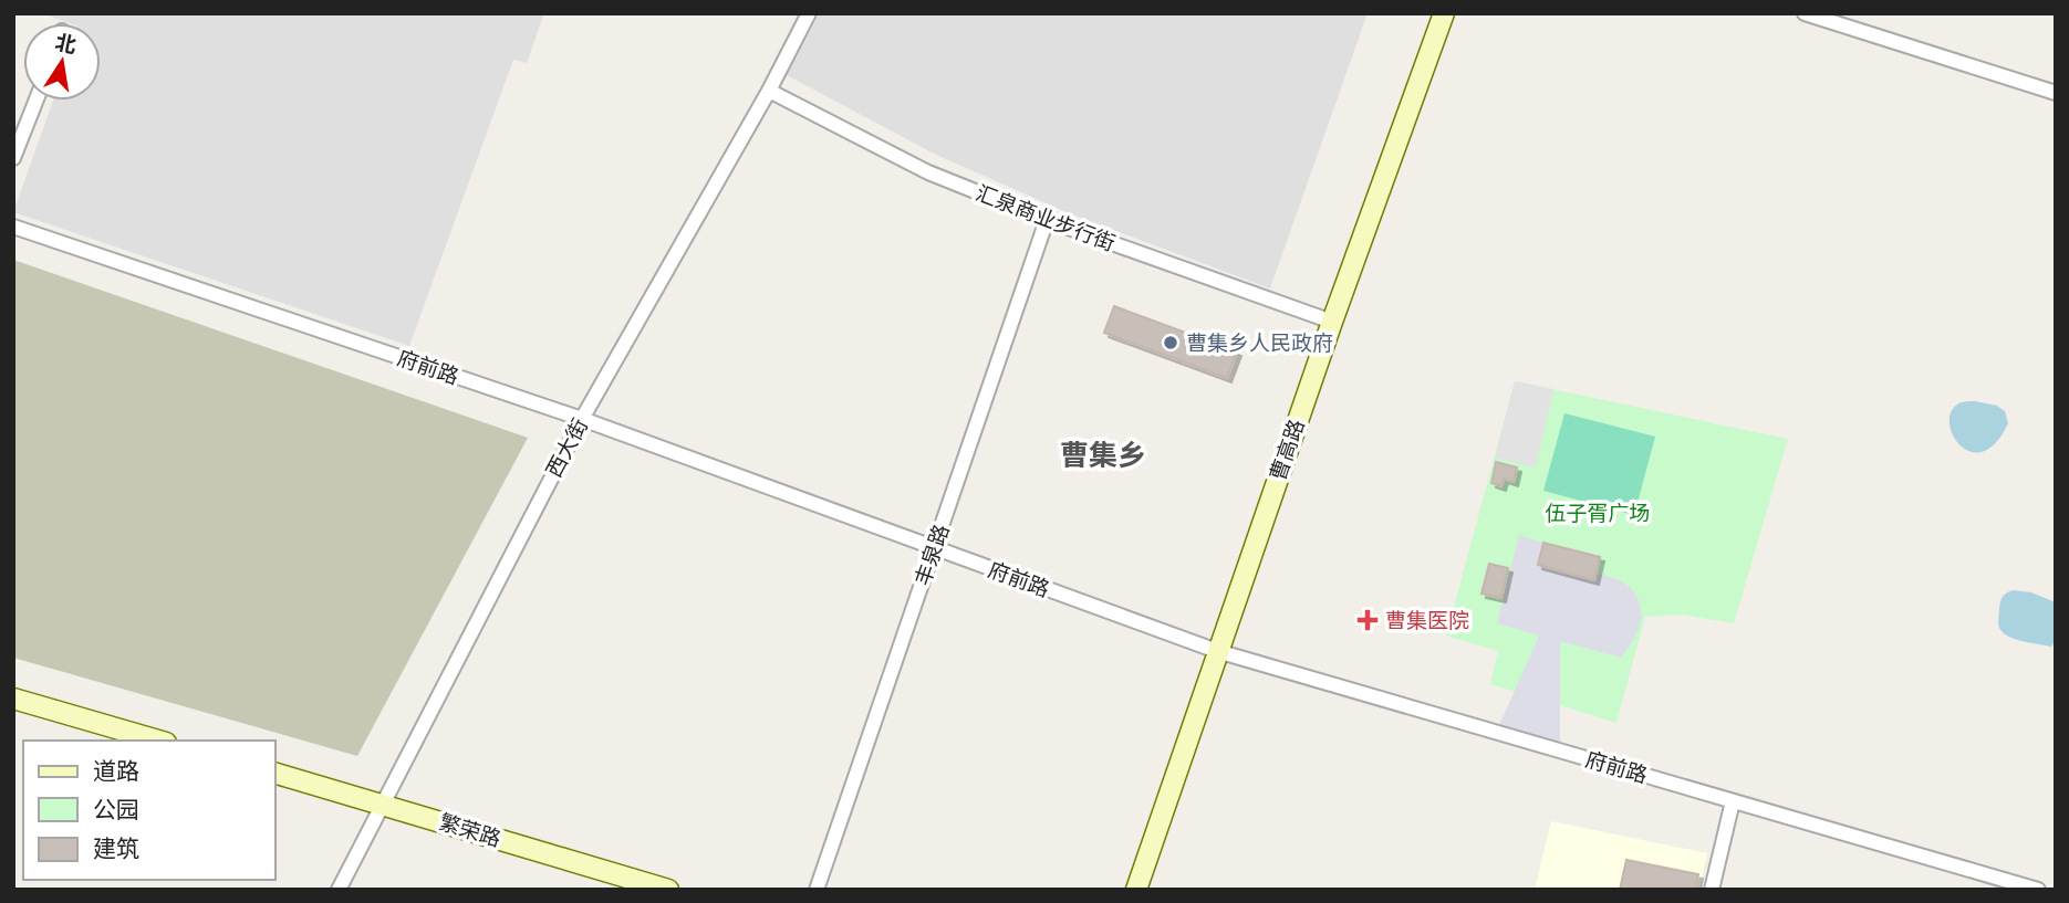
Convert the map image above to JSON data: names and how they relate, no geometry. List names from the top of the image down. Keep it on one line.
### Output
{"streets":{"street":["汇泉商业步行街","府前路","西大街","曹高路","丰泉路","繁荣路"]},"crossings":[["汇泉商业步行街","西大街"],["汇泉商业步行街","曹高路"],["汇泉商业步行街","丰泉路"],["府前路","西大街"],["府前路","曹高路"],["府前路","丰泉路"],["西大街","繁荣路"]],"districts":["曹集乡"],"parks":["伍子胥广场"],"places":{"other":["曹集乡人民政府"],"health":["曹集医院"]},"legend":["道路","公园","建筑"],"north":"top"}
